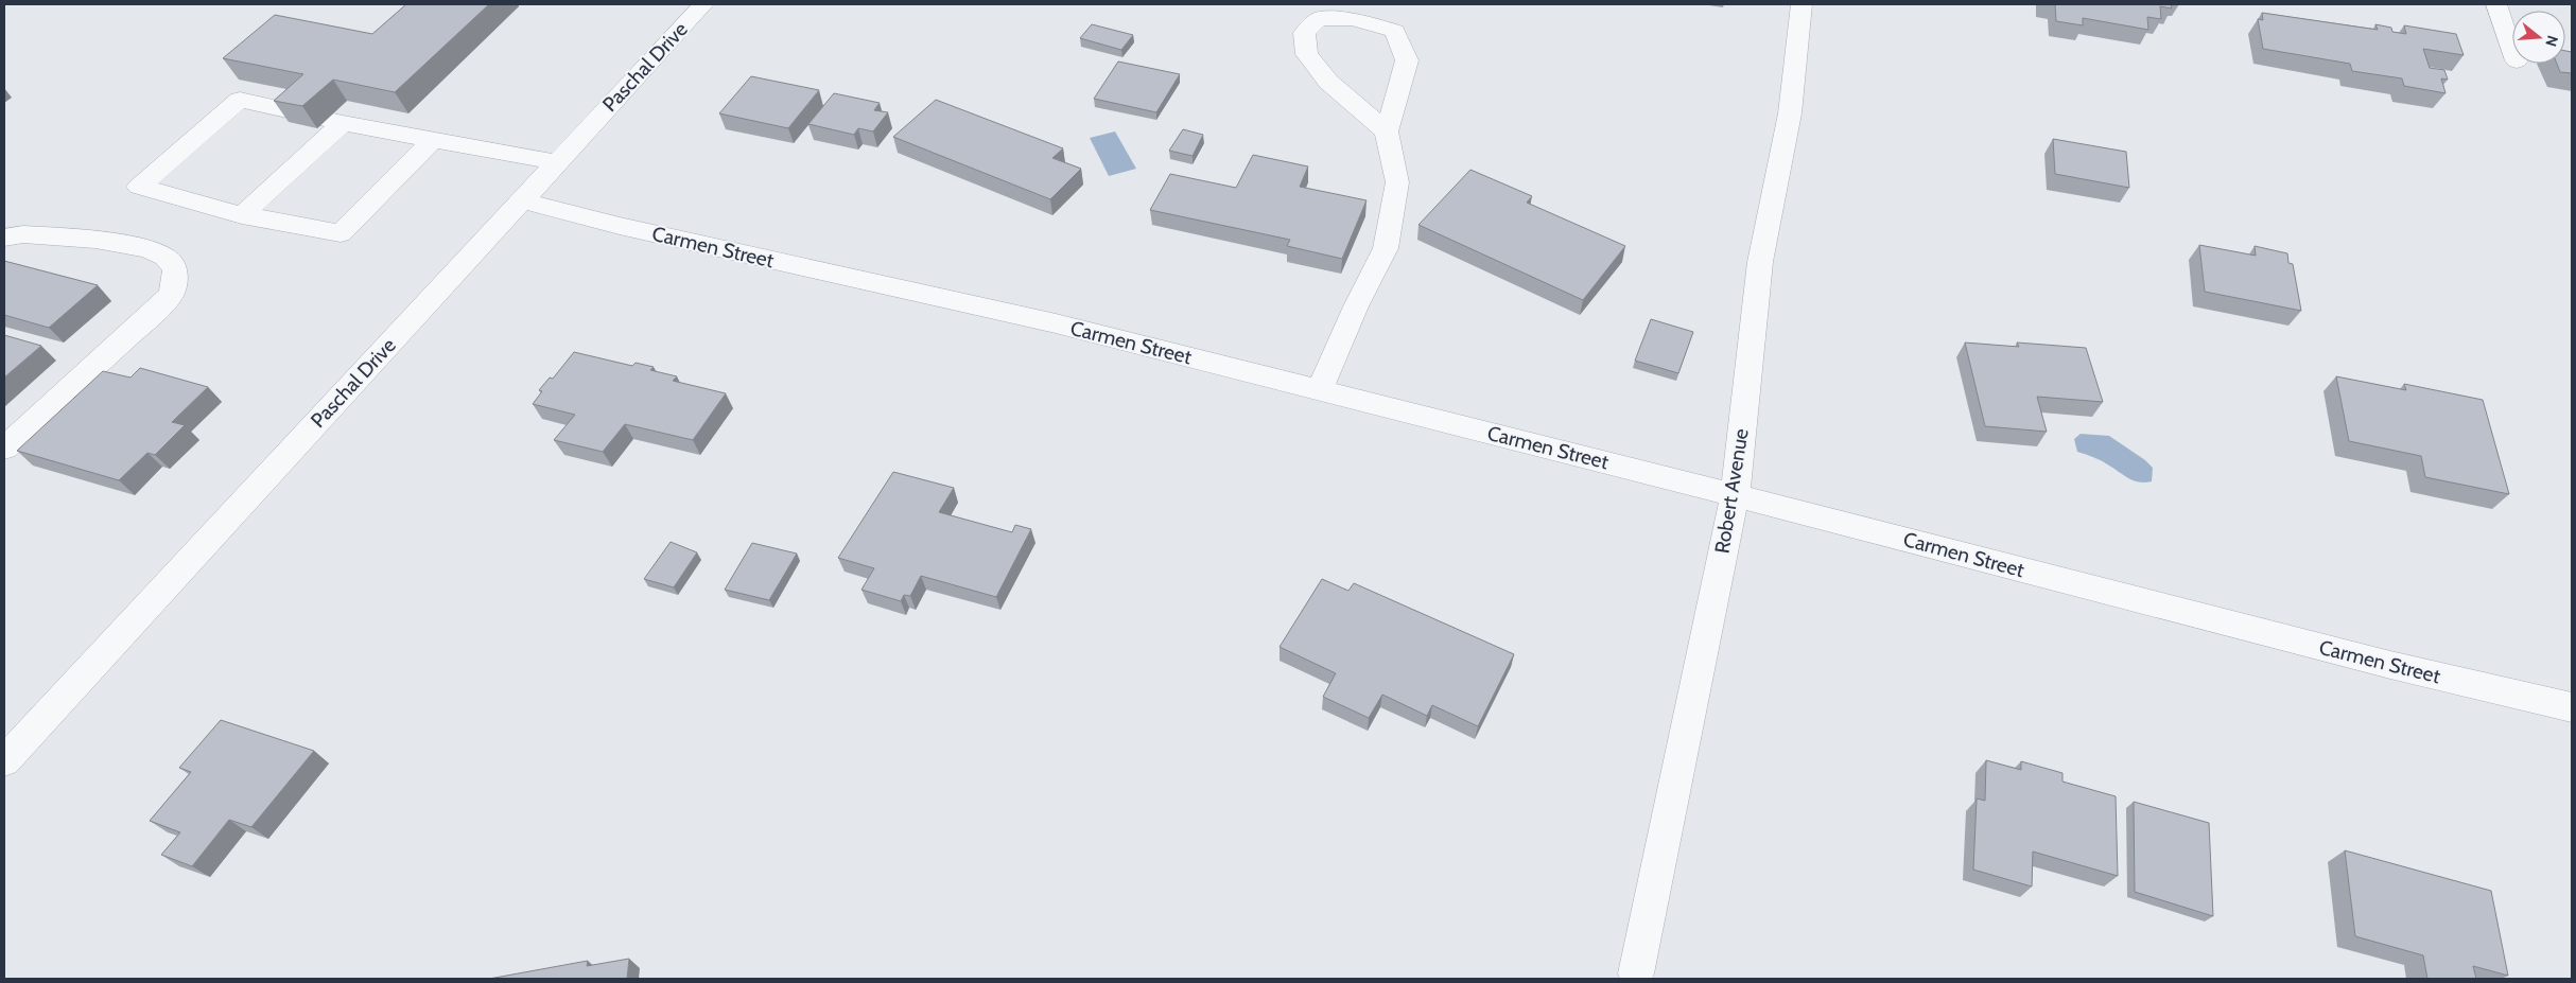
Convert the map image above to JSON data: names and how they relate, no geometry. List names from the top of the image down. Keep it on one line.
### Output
{"streets":{"street":["Paschal Drive","Carmen Street","Robert Avenue"]},"crossings":[["Paschal Drive","Carmen Street"],["Carmen Street","Robert Avenue"]],"north":"right"}
